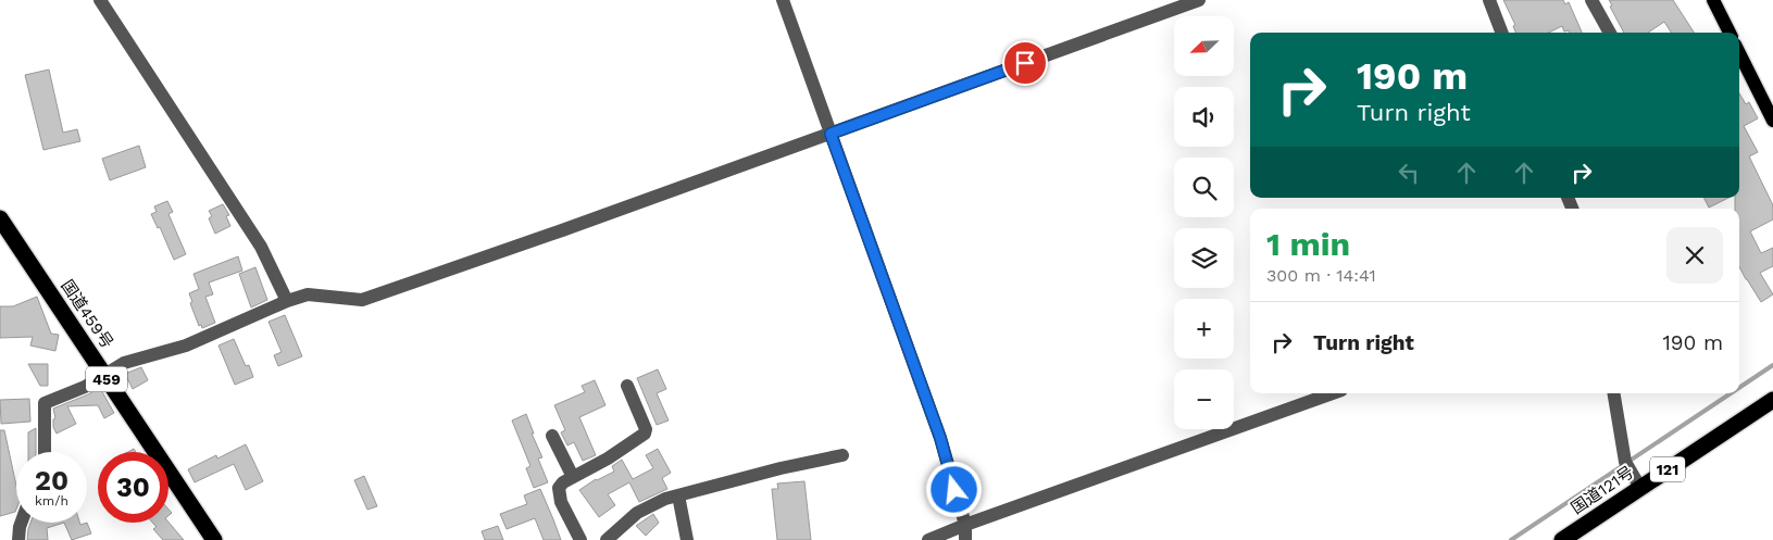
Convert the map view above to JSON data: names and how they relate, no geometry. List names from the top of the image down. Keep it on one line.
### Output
{"streets":{"highway":["国道459号","459","121","国道121号"]},"north":"bottom left","page":{"map_buttons":["+","−"],"turn":["190 m","Turn right"],"heading":["1 min","300 m · 14:41"],"list":[{"name":"Turn right","value":"190 m"}],"speed":"20 km/h","limit":"30"}}
